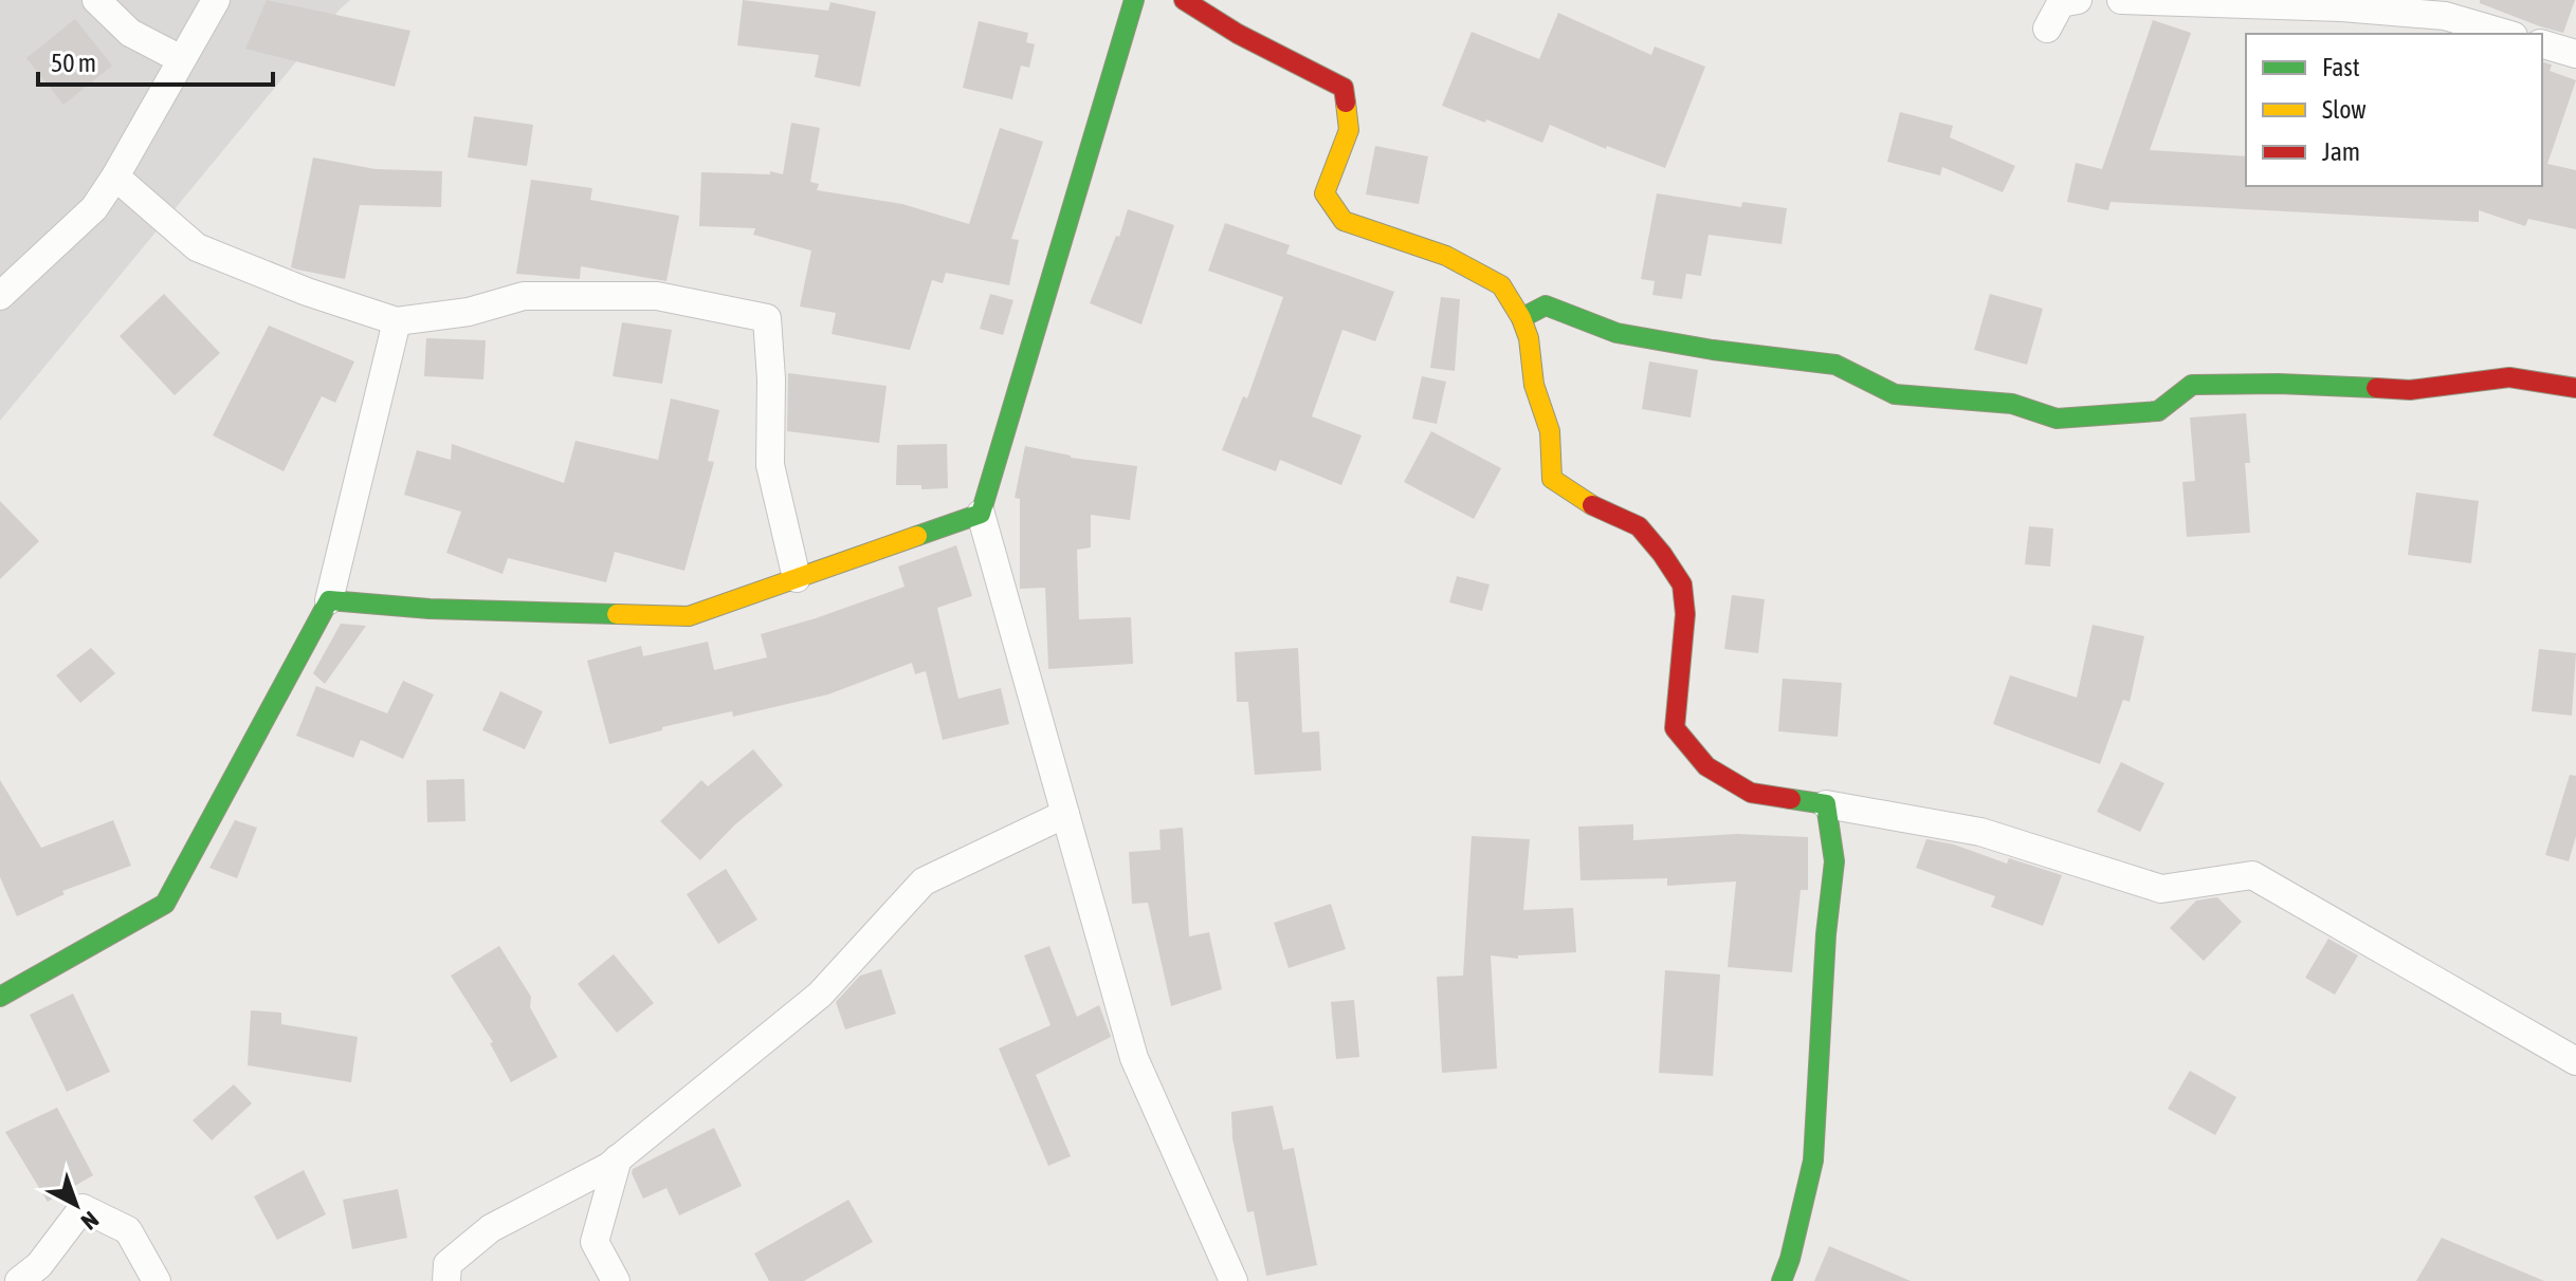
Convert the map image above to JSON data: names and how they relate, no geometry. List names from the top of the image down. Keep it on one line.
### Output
{"legend":["Fast","Slow","Jam"],"scale_bar":"50 m","north":"bottom right"}
